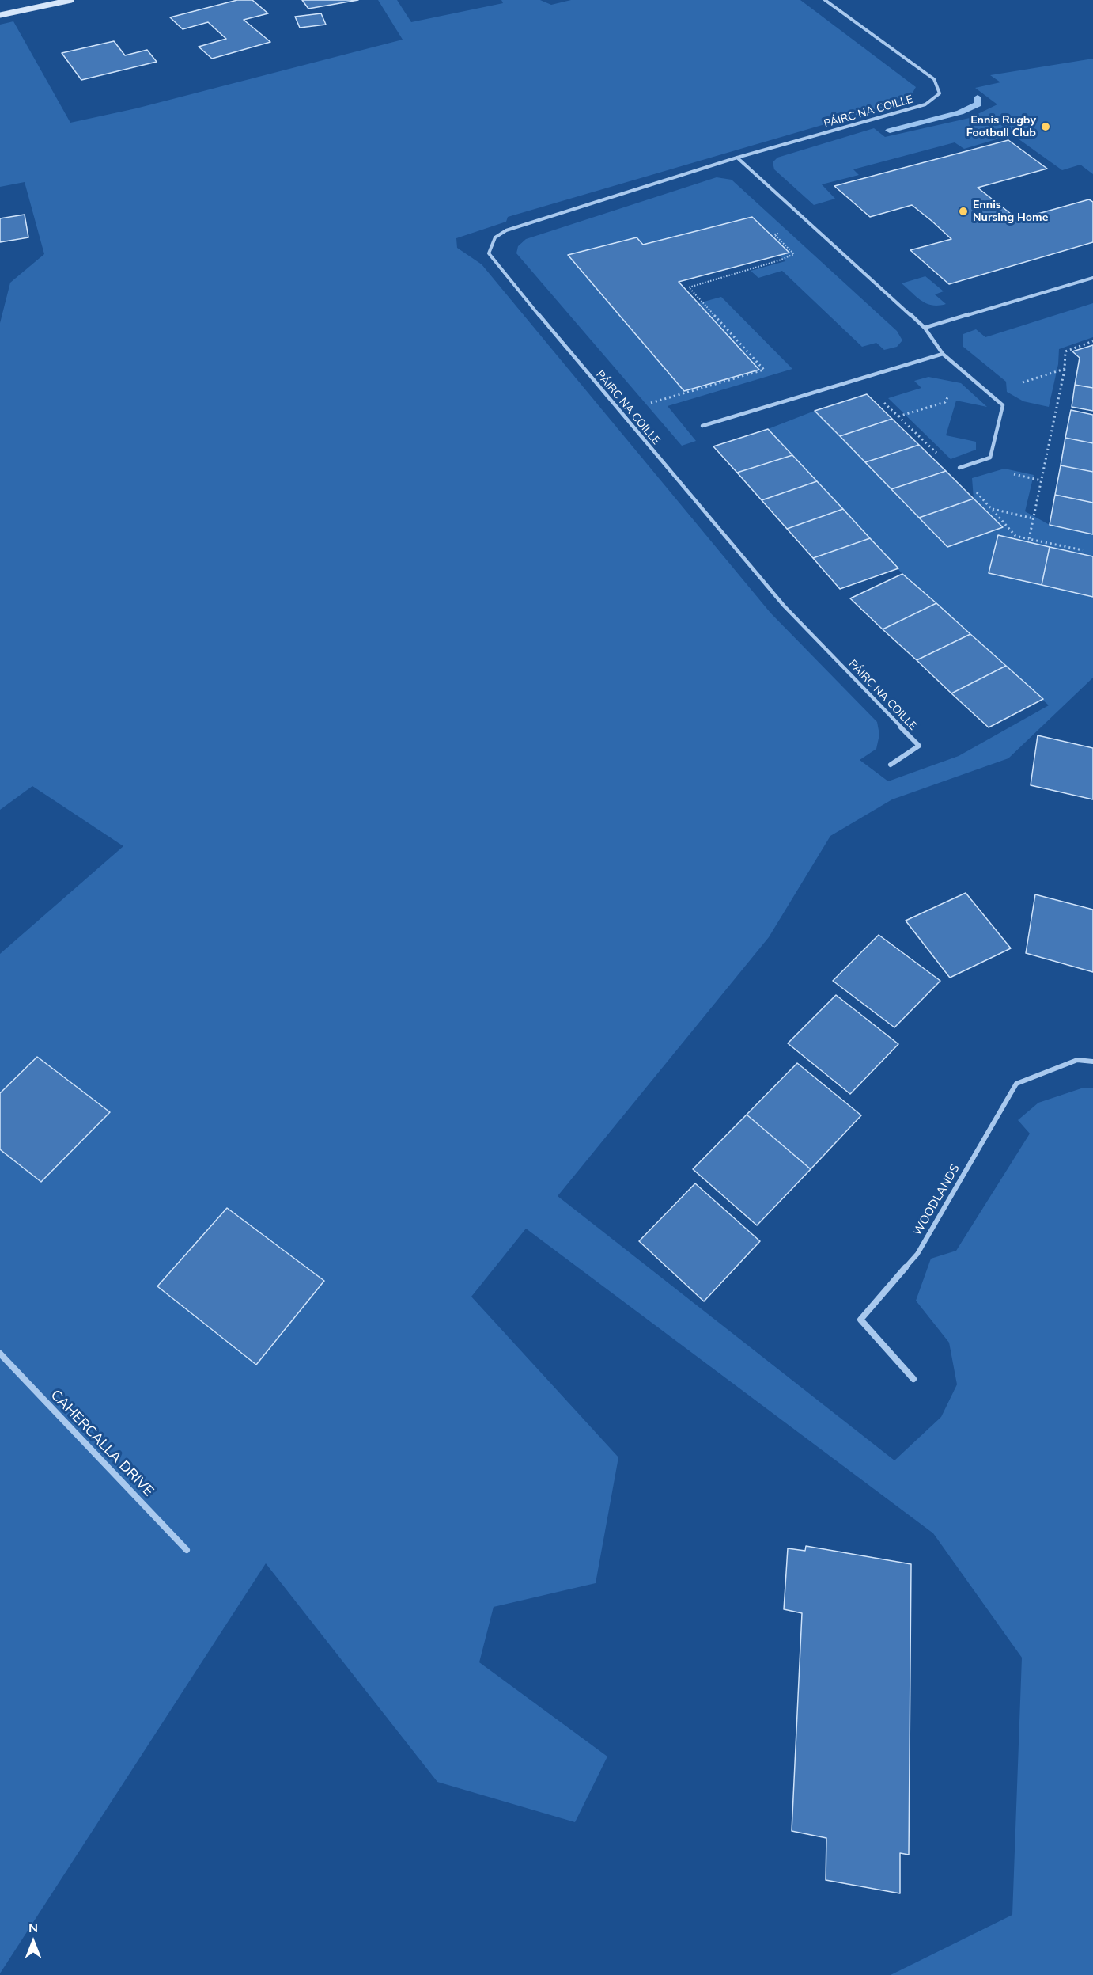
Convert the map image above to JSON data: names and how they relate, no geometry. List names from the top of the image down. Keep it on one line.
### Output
{"streets":{"street":["PÁIRC NA COILLE","WOODLANDS","CAHERCALLA DRIVE"]},"places":["Ennis Rugby Football Club","Ennis Nursing Home"],"north":"top"}
